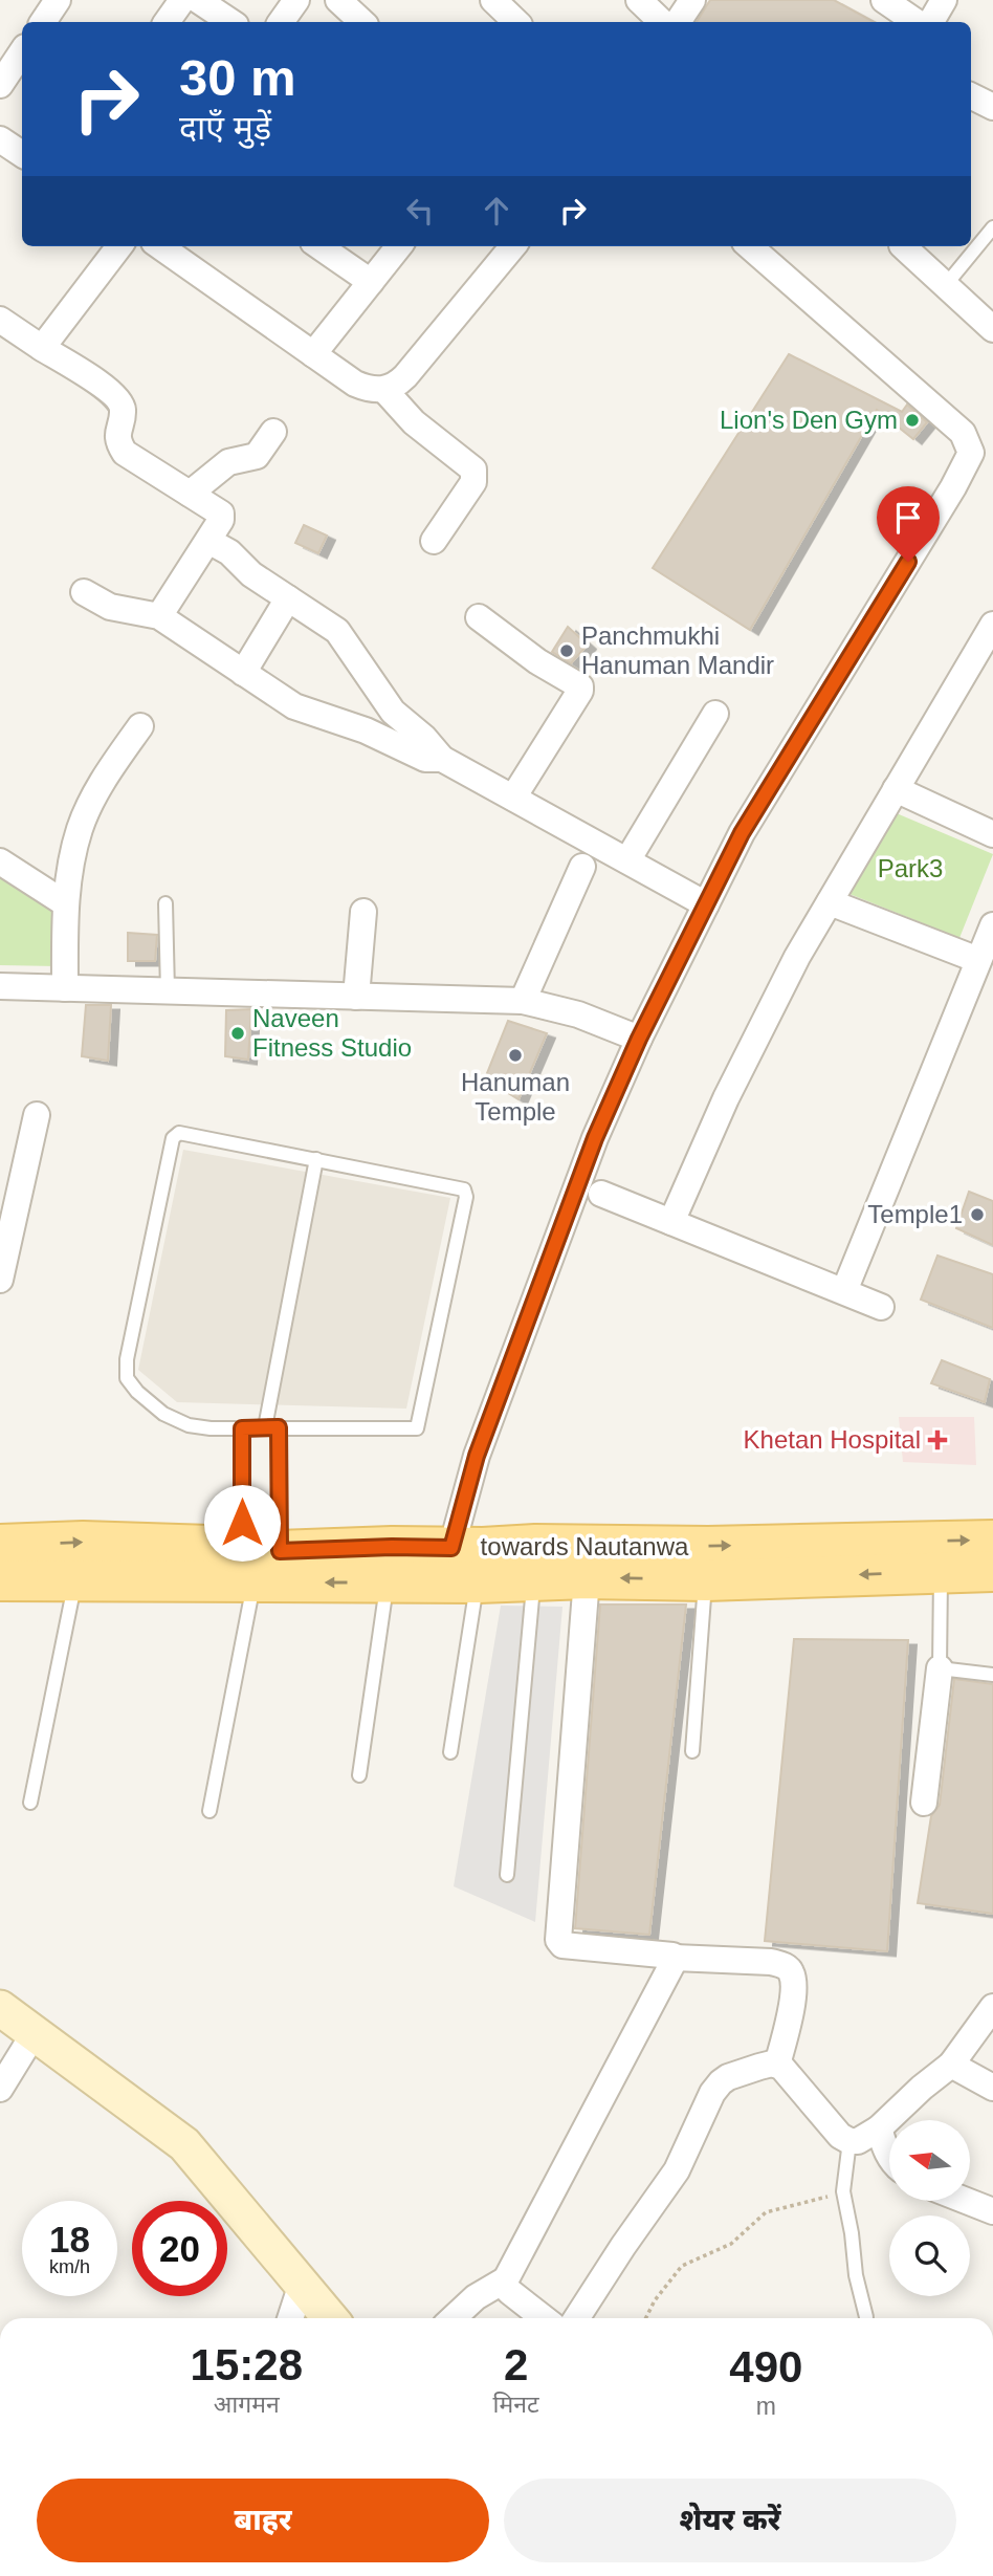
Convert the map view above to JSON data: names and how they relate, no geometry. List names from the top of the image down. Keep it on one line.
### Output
{"streets":{"main road":["towards Nautanwa"]},"parks":["Park3"],"places":{"other":["Lion's Den Gym","Panchmukhi Hanuman Mandir","Naveen Fitness Studio","Hanuman Temple","Temple1"],"health":["Khetan Hospital"]},"north":"left","page":{"turn":["30 m","दाएँ मुड़ें"],"speed":"18 km/h","limit":"20","eta":["15:28","आगमन","2","मिनट","490","m"],"buttons":["बाहर","शेयर करें"]}}
